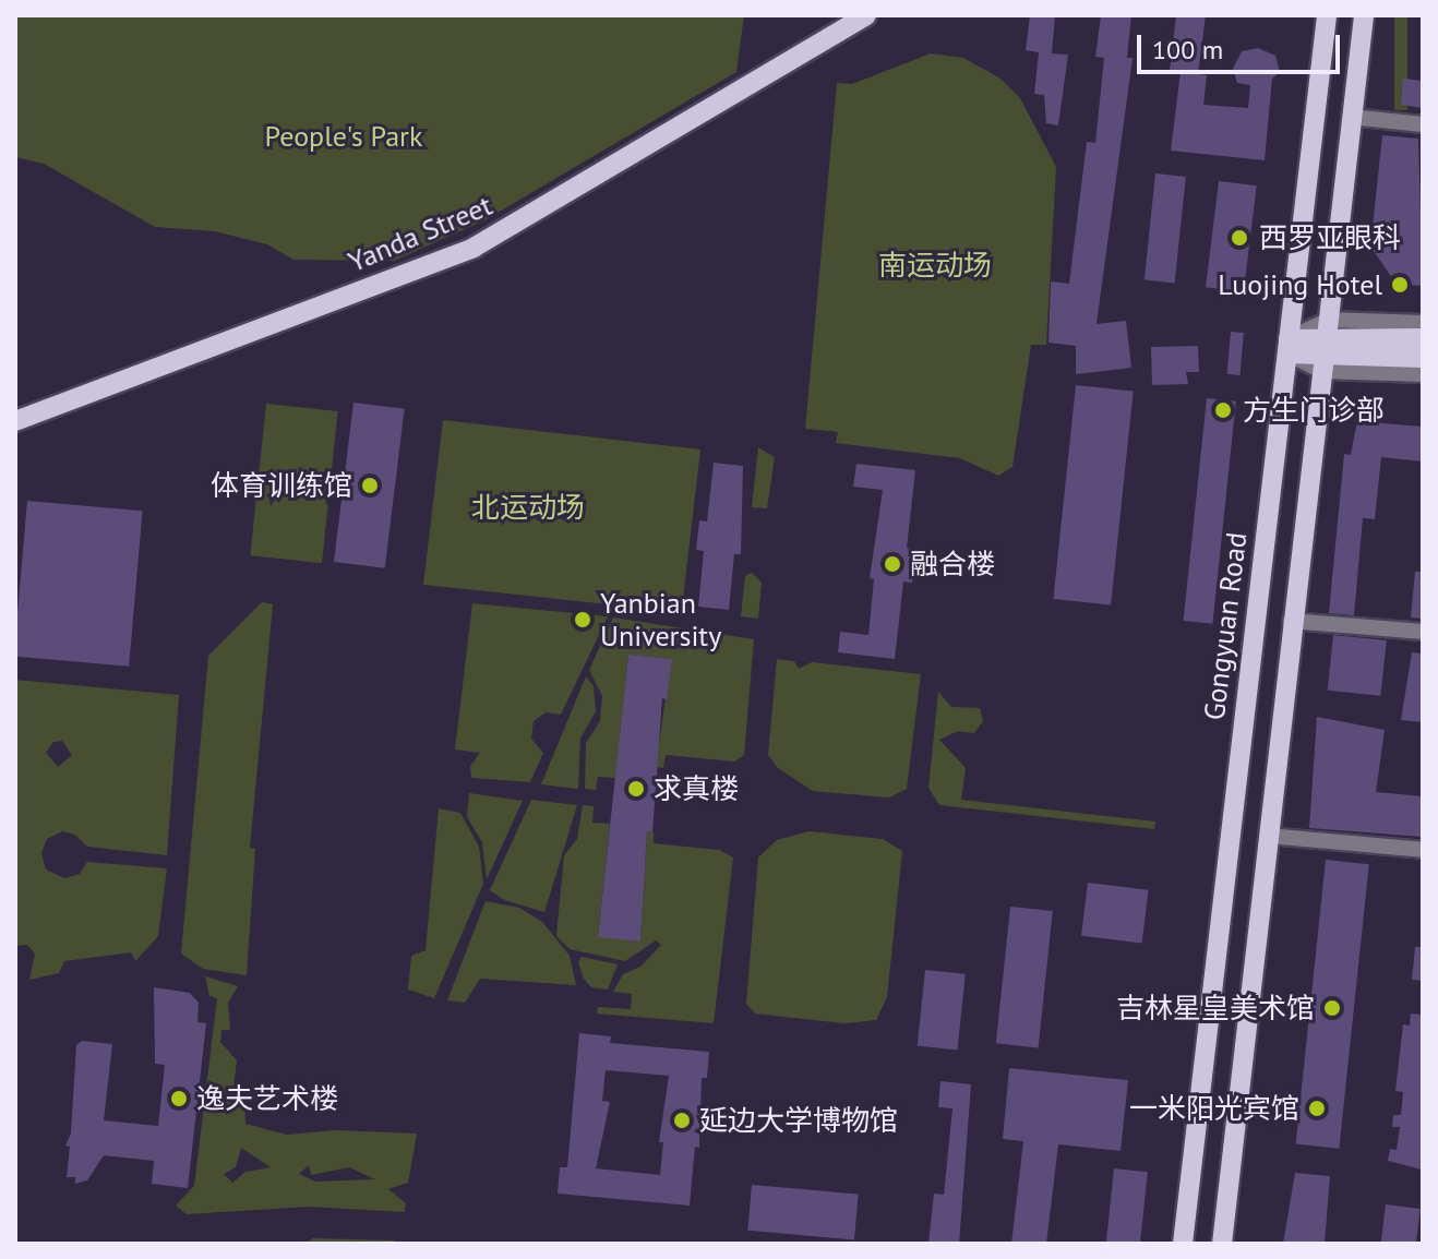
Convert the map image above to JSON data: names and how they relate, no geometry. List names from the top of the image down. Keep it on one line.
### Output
{"streets":{"main road":["Yanda Street","Gongyuan Road"]},"parks":["People's Park","南运动场","北运动场"],"places":["西罗亚眼科","Luojing Hotel","方生门诊部","体育训练馆","融合楼","Yanbian University","求真楼","吉林星皇美术馆","逸夫艺术楼","一米阳光宾馆","延边大学博物馆"],"scale_bar":"100 m"}
